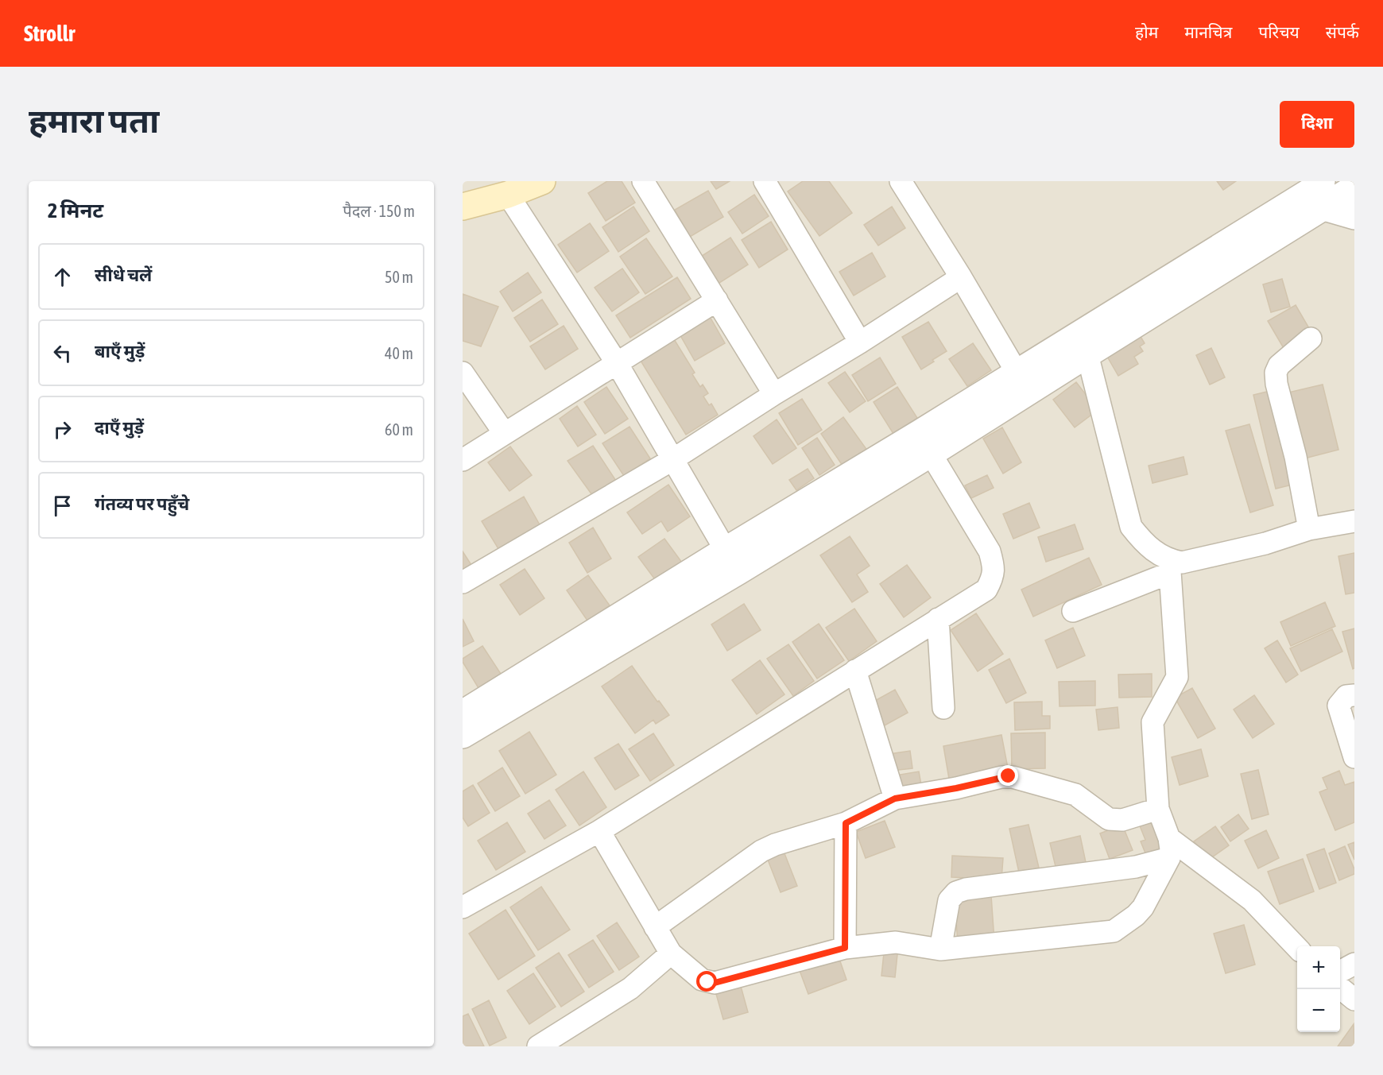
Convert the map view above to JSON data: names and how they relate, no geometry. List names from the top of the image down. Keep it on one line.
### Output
{"page":{"header":"Strollr","nav":["होम","मानचित्र","परिचय","संपर्क"],"buttons":"दिशा","title":"हमारा पता","heading":["2 मिनट","पैदल · 150 m"],"list":[["सीधे चलें","50 m"],["बाएँ मुड़ें","40 m"],["दाएँ मुड़ें","60 m"],"गंतव्य पर पहुँचे"],"map_buttons":["+","−"]}}
